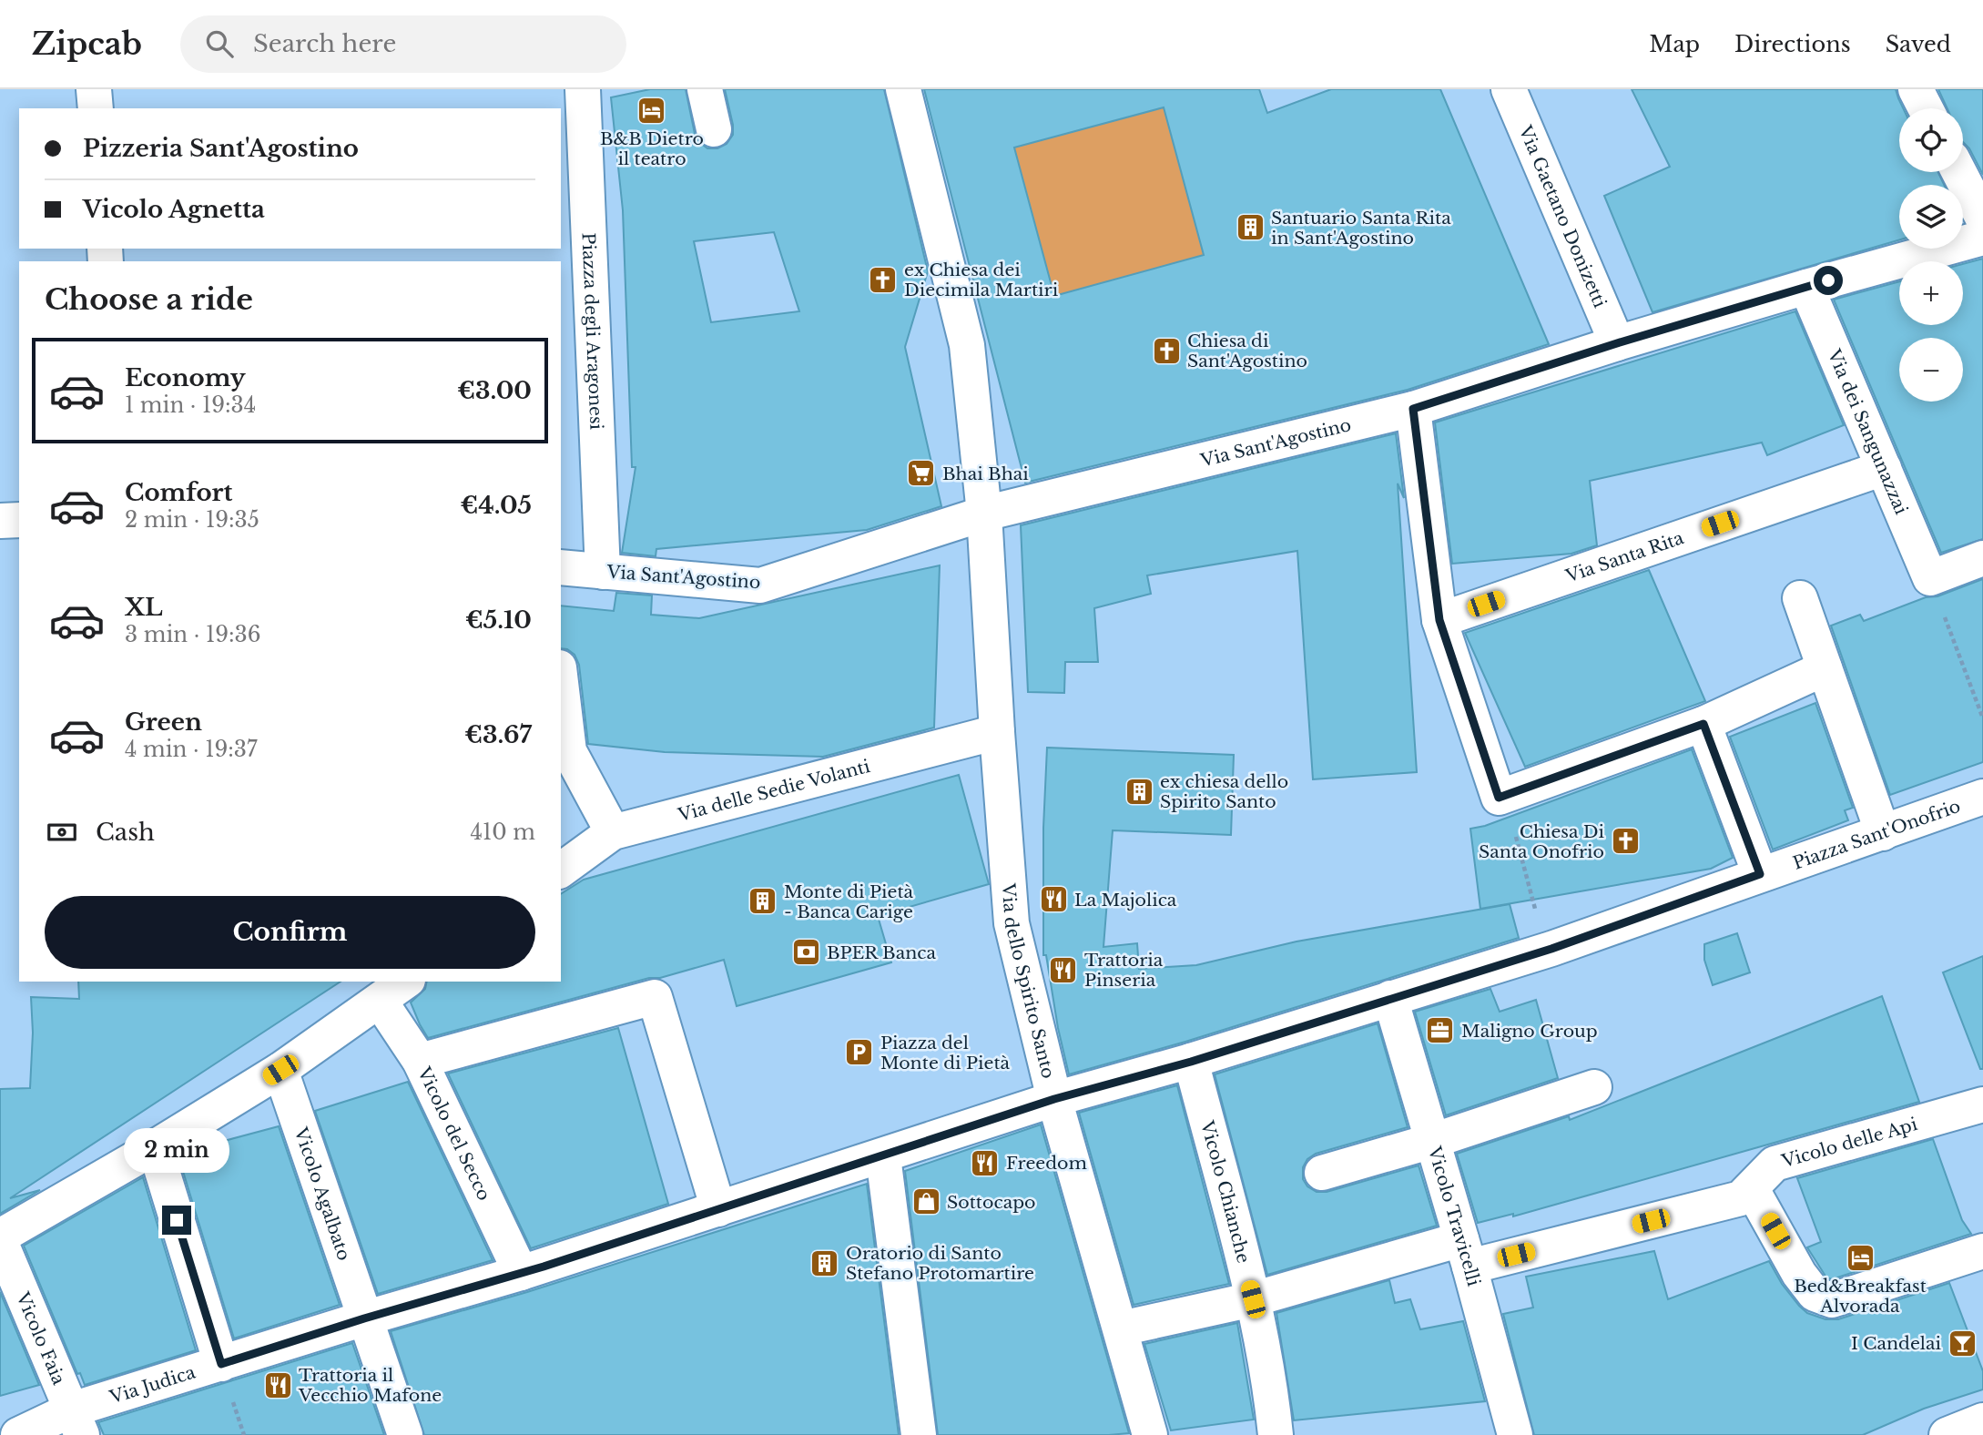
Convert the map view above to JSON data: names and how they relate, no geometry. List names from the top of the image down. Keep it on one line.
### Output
{"streets":{"street":["Via Gaetano Donizetti","Piazza degli Aragonesi","Via dei Sangunazzai","Via Sant'Agostino","Via Santa Rita","Via delle Sedie Volanti","Piazza Sant'Onofrio","Via dello Spirito Santo","Vicolo del Secco","Vicolo delle Api","Vicolo Chianche","Vicolo Agalbato","Vicolo Travicelli","Vicolo Faia","Via Judica"]},"crossings":[["Via Gaetano Donizetti","Via Sant'Agostino"],["Piazza degli Aragonesi","Via Sant'Agostino"],["Via dei Sangunazzai","Via Sant'Agostino"],["Via dei Sangunazzai","Via Santa Rita"],["Via Sant'Agostino","Via dello Spirito Santo"],["Via delle Sedie Volanti","Via dello Spirito Santo"],["Piazza Sant'Onofrio","Vicolo Travicelli"],["Piazza Sant'Onofrio","Via Judica"],["Via dello Spirito Santo","Vicolo delle Api"],["Via dello Spirito Santo","Via Judica"],["Vicolo del Secco","Via Judica"],["Vicolo delle Api","Vicolo Chianche"],["Vicolo delle Api","Vicolo Travicelli"],["Vicolo Chianche","Via Judica"],["Vicolo Agalbato","Via Judica"],["Vicolo Travicelli","Via Judica"],["Vicolo Faia","Via Judica"]],"places":{"hotel":["B&B Dietro il teatro","Bed&Breakfast Alvorada"],"building":["Santuario Santa Rita in Sant'Agostino","ex chiesa dello Spirito Santo","Monte di Pietà - Banca Carige","Oratorio di Santo Stefano Protomartire"],"church":["ex Chiesa dei Diecimila Martiri","Chiesa di Sant'Agostino","Chiesa Di Santa Onofrio"],"supermarket":["Bhai Bhai"],"restaurant":["La Majolica","Trattoria Pinseria","Freedom","Trattoria il Vecchio Mafone"],"bank":["BPER Banca"],"office":["Maligno Group"],"parking":["Piazza del Monte di Pietà"],"shop":["Sottocapo"],"bar":["I Candelai"]},"page":{"header":"Zipcab","search":"Search here","nav":["Map","Directions","Saved"],"map_buttons":["+","−"],"banner":["Pizzeria Sant'Agostino","Vicolo Agnetta"],"heading":"Choose a ride","list":[{"name":"Economy","note":"1 min · 19:34","value":"€3.00"},{"name":"Comfort","note":"2 min · 19:35","value":"€4.05"},{"name":"XL","note":"3 min · 19:36","value":"€5.10"},{"name":"Green","note":"4 min · 19:37","value":"€3.67"}],"pay":["Cash","410 m"],"buttons":"Confirm","bubble":"2 min"}}
